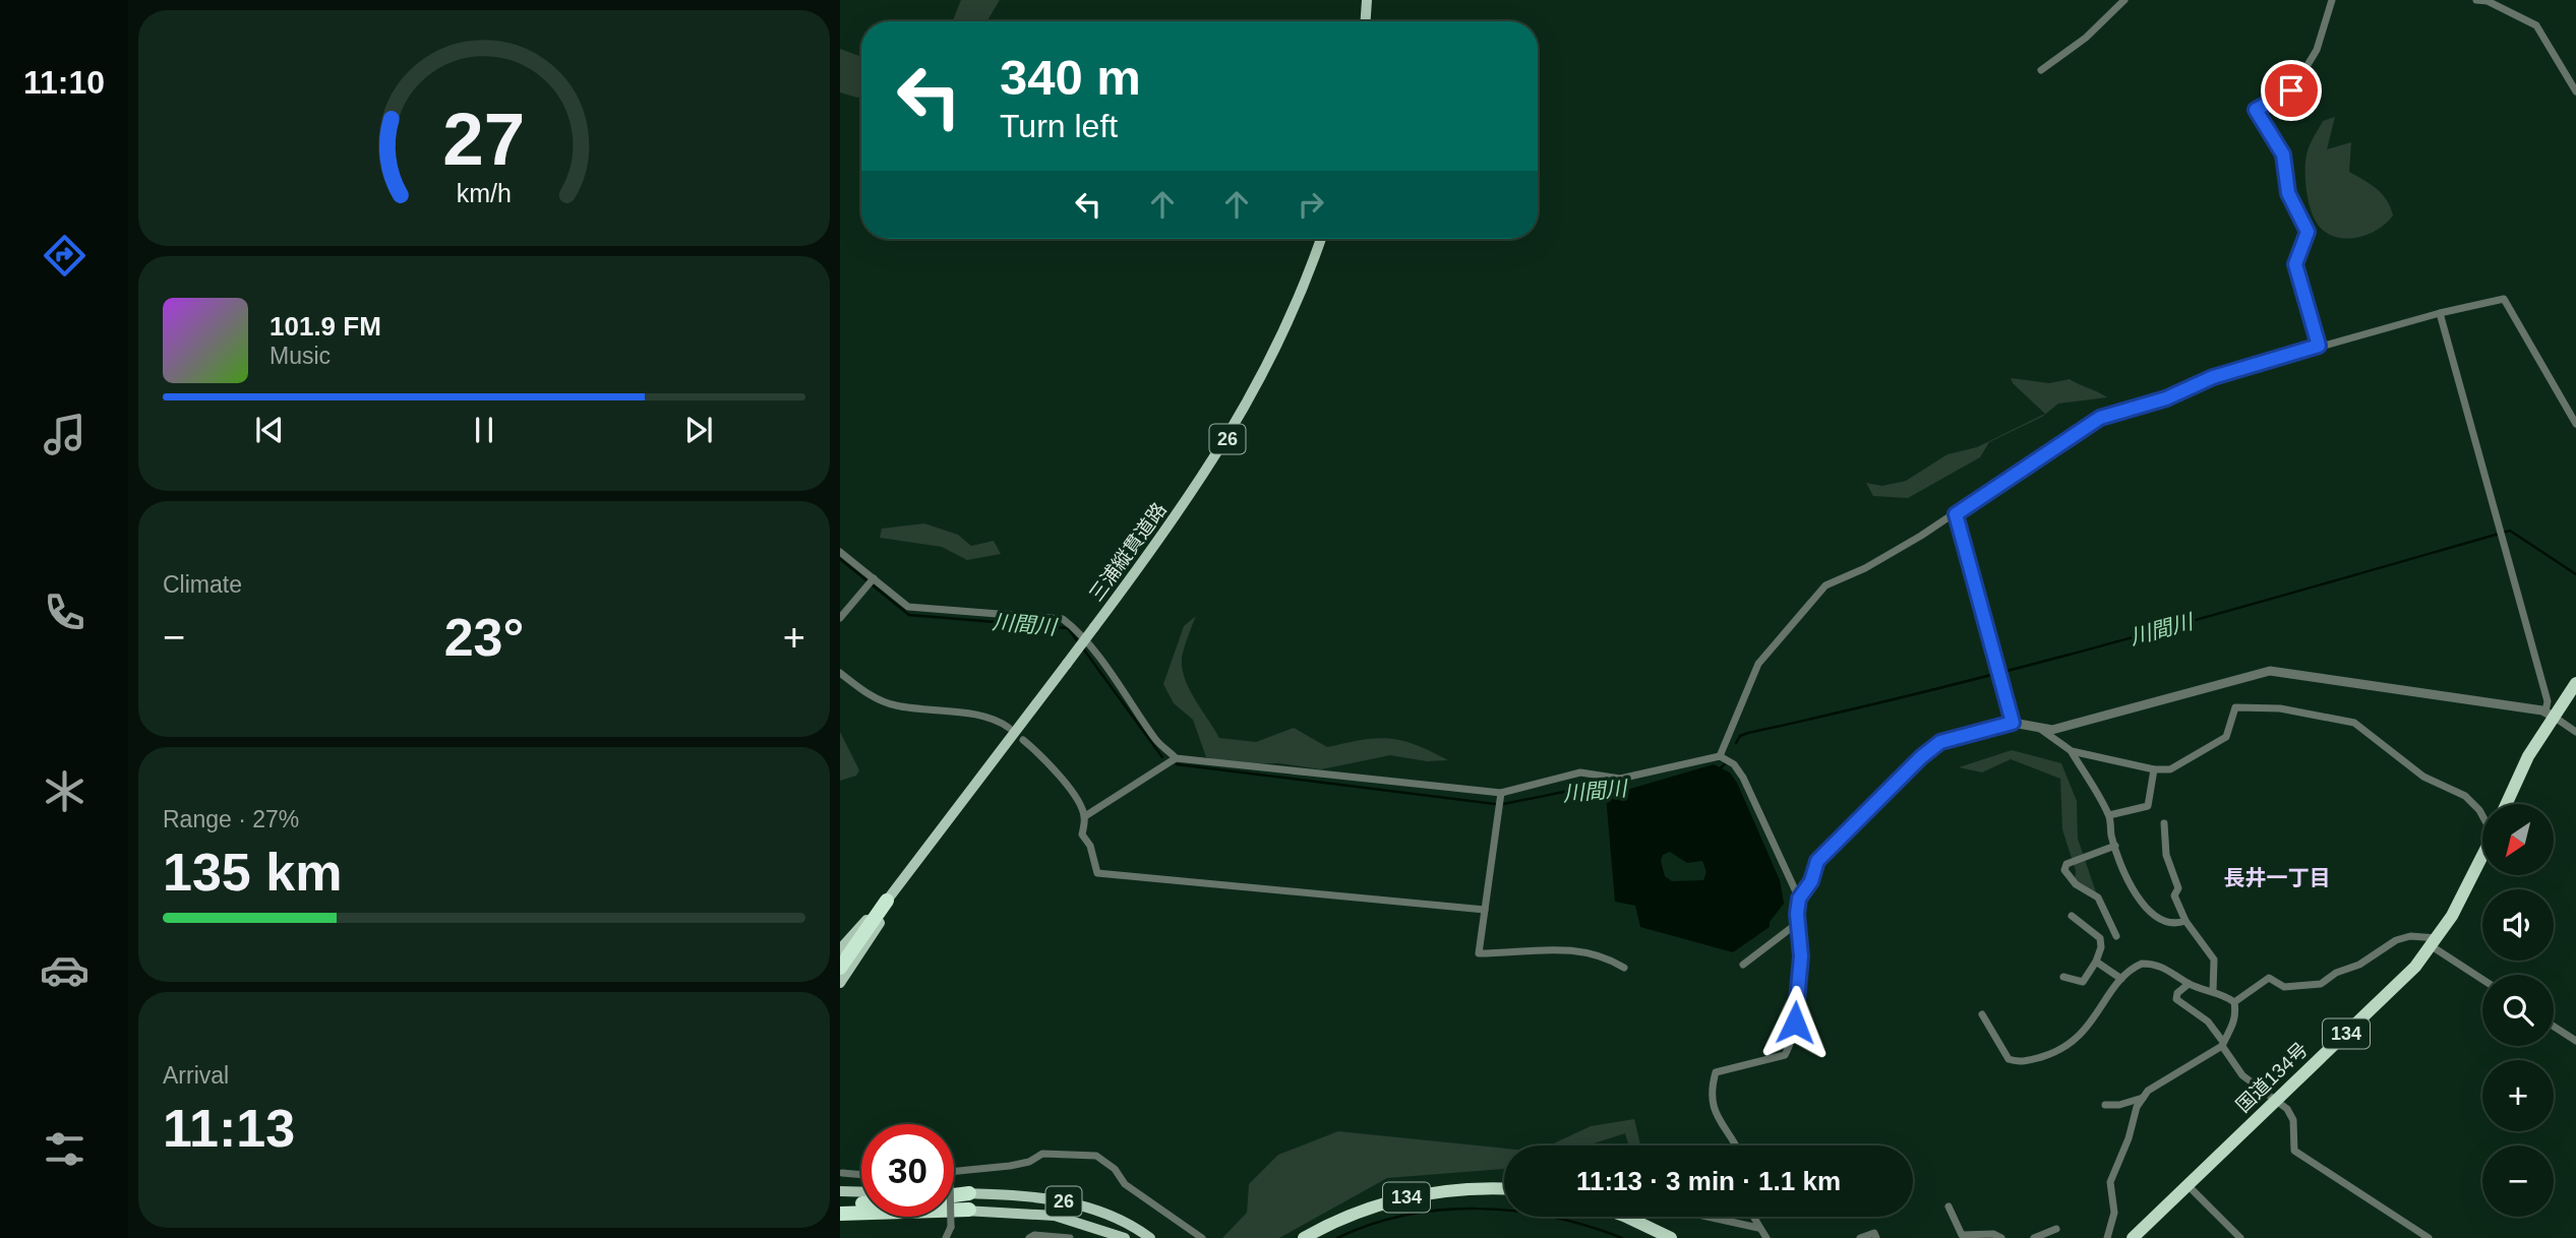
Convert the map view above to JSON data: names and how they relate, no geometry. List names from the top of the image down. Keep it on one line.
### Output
{"streets":{"highway":["26","134","国道134号"],"main road":["三浦縦貫道路"]},"crossings":[["26","三浦縦貫道路"]],"districts":["長井一丁目"],"water":["川間川"],"north":"bottom left","page":{"tabs":"11:10","turn":["340 m","Turn left"],"song":["101.9 FM","Music"],"tile":["Climate",["Range · 27%","135 km"],["Arrival","11:13"]],"heat":["−","23°","+"],"map_buttons":["+","−"],"limit":"30","trip":"11:13 · 3 min · 1.1 km","gauge":["27","km/h"]}}
